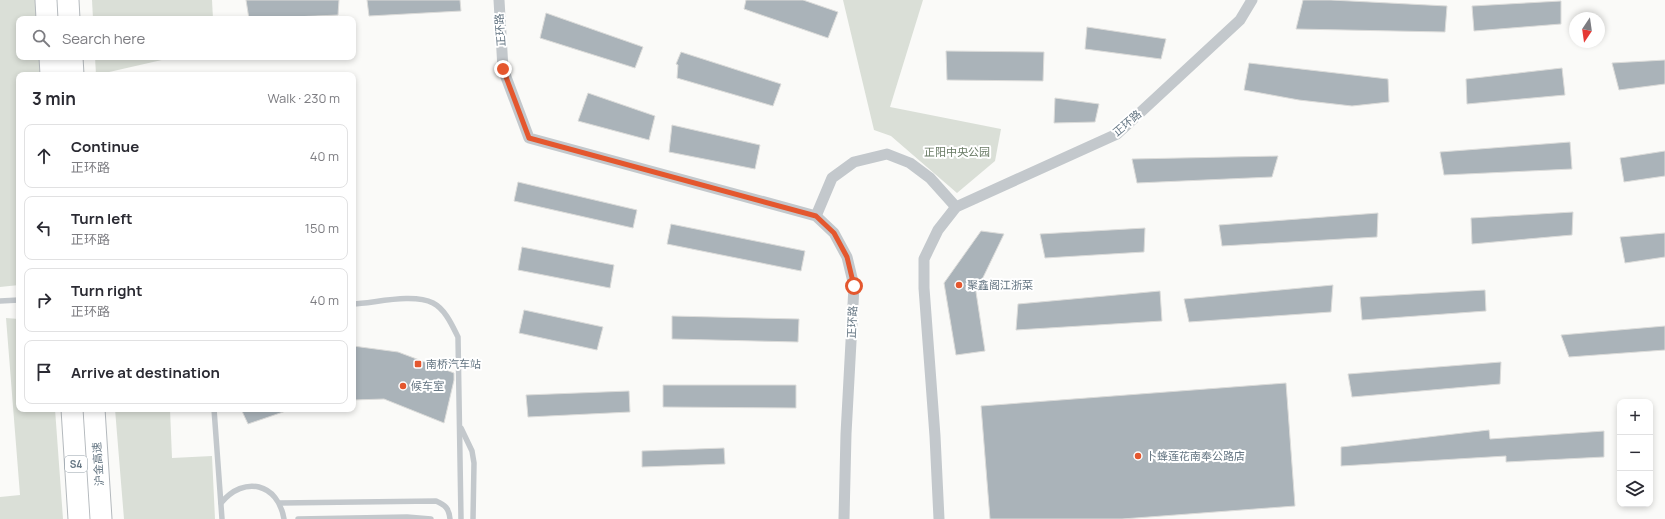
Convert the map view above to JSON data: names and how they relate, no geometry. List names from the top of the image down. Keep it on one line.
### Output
{"streets":{"highway":["S4","沪金高速"],"street":["正环路"]},"parks":["正阳中央公园"],"places":{"other":["聚鑫阁江浙菜","候车室","卜蜂莲花南奉公路店"],"transit":["南桥汽车站"]},"north":"bottom","page":{"search":"Search here","heading":["3 min","Walk · 230 m"],"list":[["Continue","正环路","40 m"],["Turn left","正环路","150 m"],["Turn right","正环路","40 m"],"Arrive at destination"],"map_buttons":["+","−"]}}
